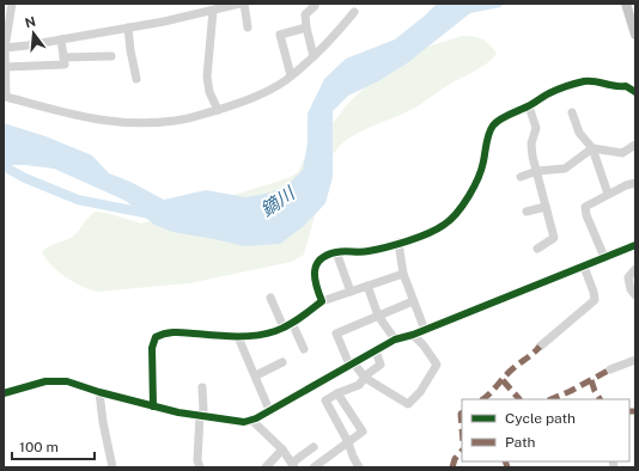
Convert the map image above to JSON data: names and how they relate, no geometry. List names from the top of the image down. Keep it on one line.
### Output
{"water":["鏑川"],"legend":["Cycle path","Path"],"scale_bar":"100 m","north":"top"}
